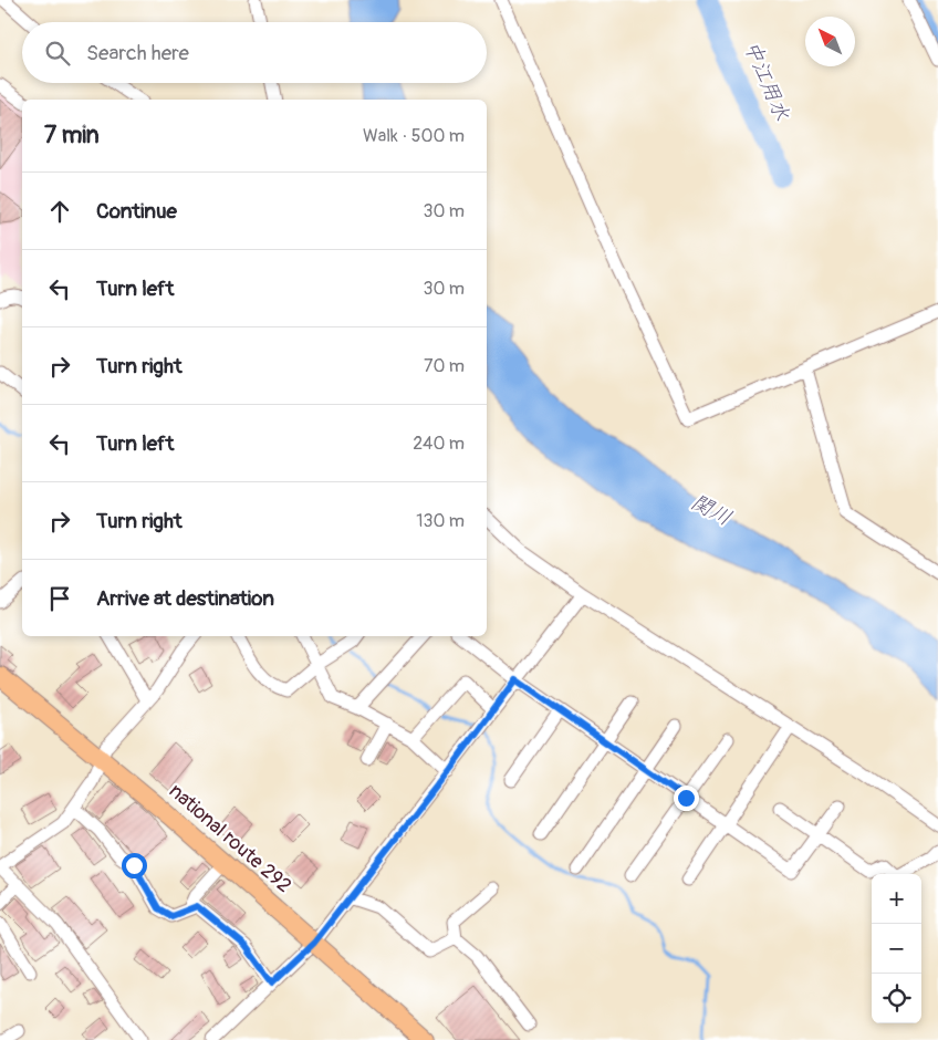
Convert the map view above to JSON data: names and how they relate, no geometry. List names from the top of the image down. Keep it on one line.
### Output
{"streets":{"highway":["national route 292"]},"water":["中江用水","関川"],"north":"top left","page":{"search":"Search here","heading":["7 min","Walk · 500 m"],"list":[["Continue","30 m"],["Turn left","30 m"],["Turn right","70 m"],["Turn left","240 m"],["Turn right","130 m"],"Arrive at destination"],"map_buttons":["+","−"]}}
